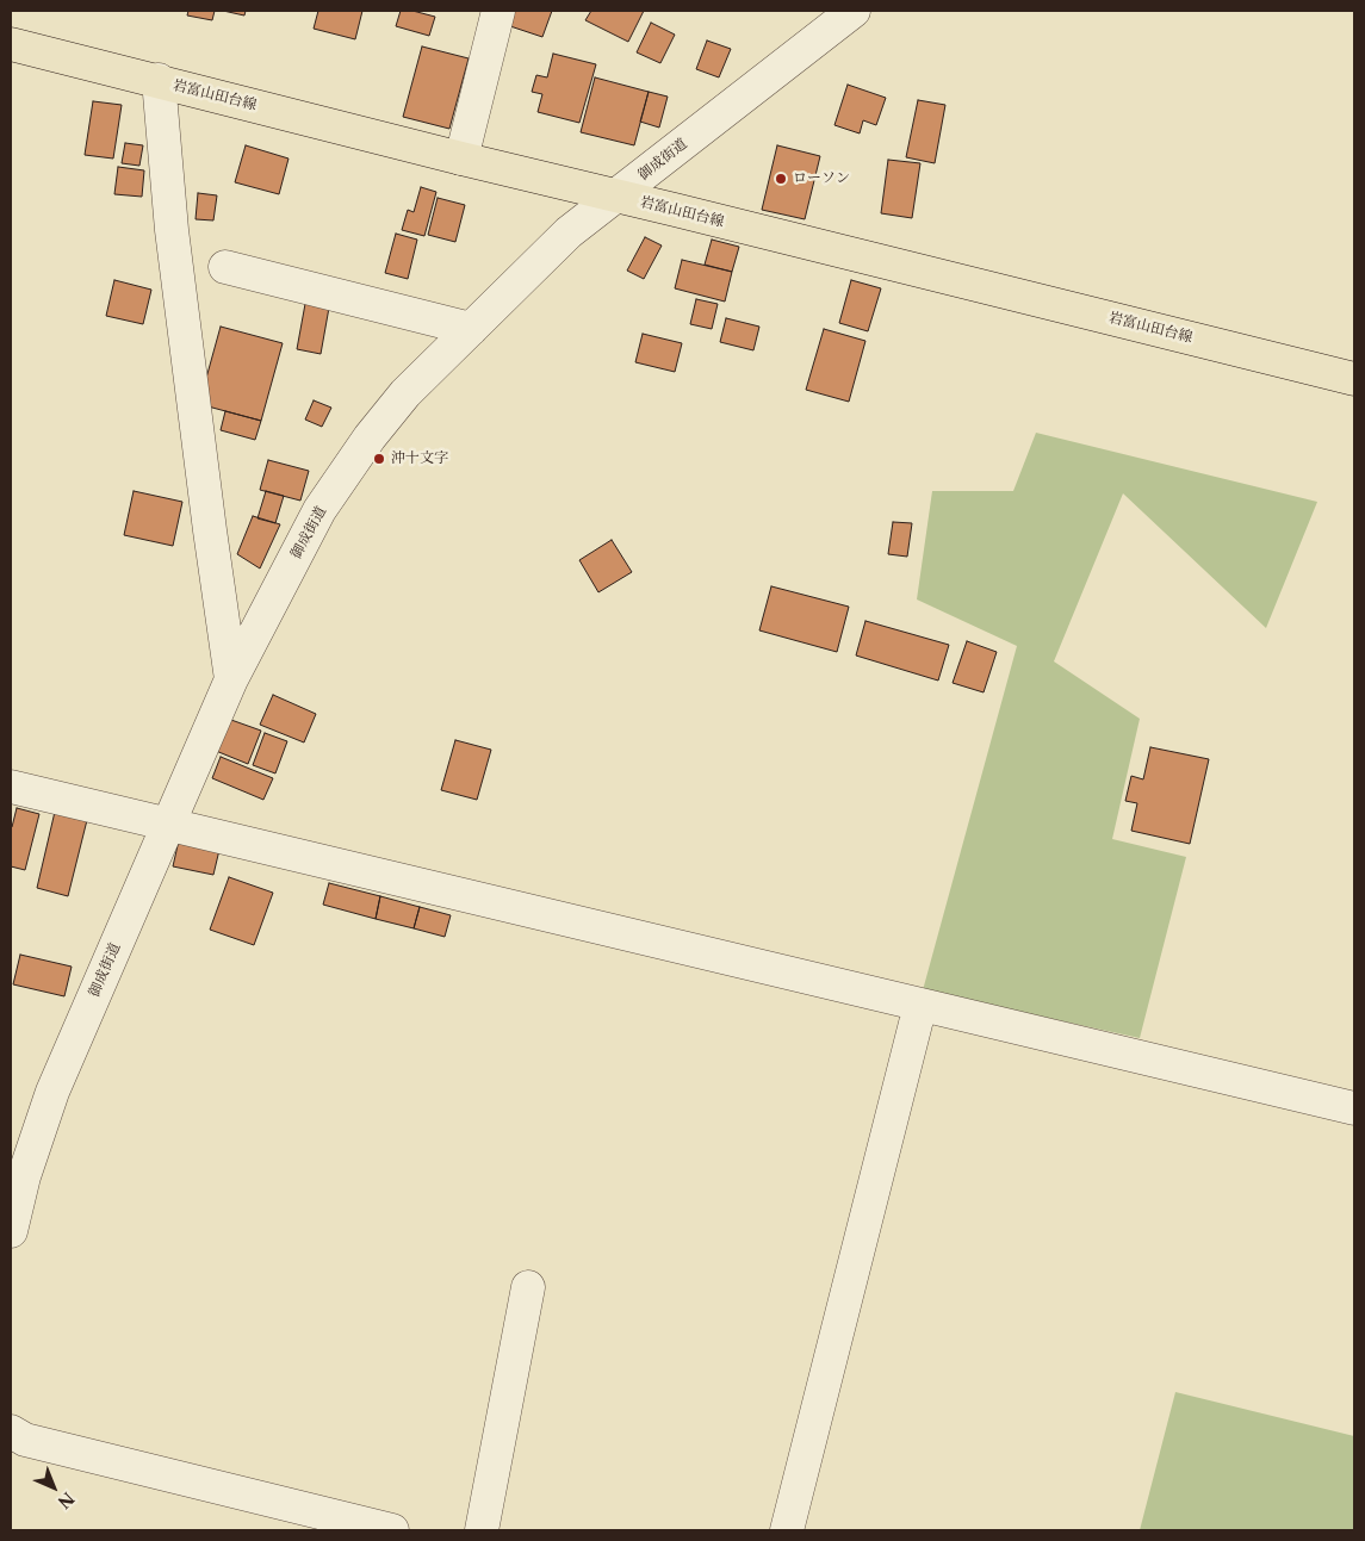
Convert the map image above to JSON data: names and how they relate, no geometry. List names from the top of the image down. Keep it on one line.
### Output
{"streets":{"main road":["岩富山田台線"],"street":["御成街道"]},"crossings":[["岩富山田台線","御成街道"]],"places":["ローソン","沖十文字"],"north":"bottom right"}
